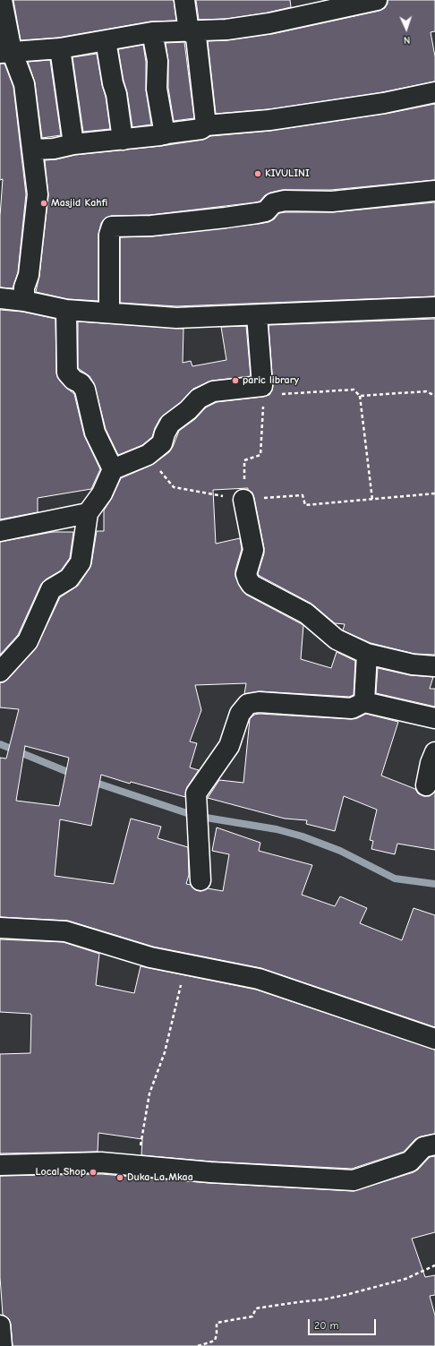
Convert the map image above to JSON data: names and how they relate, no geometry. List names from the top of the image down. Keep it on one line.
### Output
{"places":["KIVULINI","Masjid Kahfi","paric library","Local Shop","Duka La Mkaa"],"scale_bar":"20 m","north":"bottom"}
